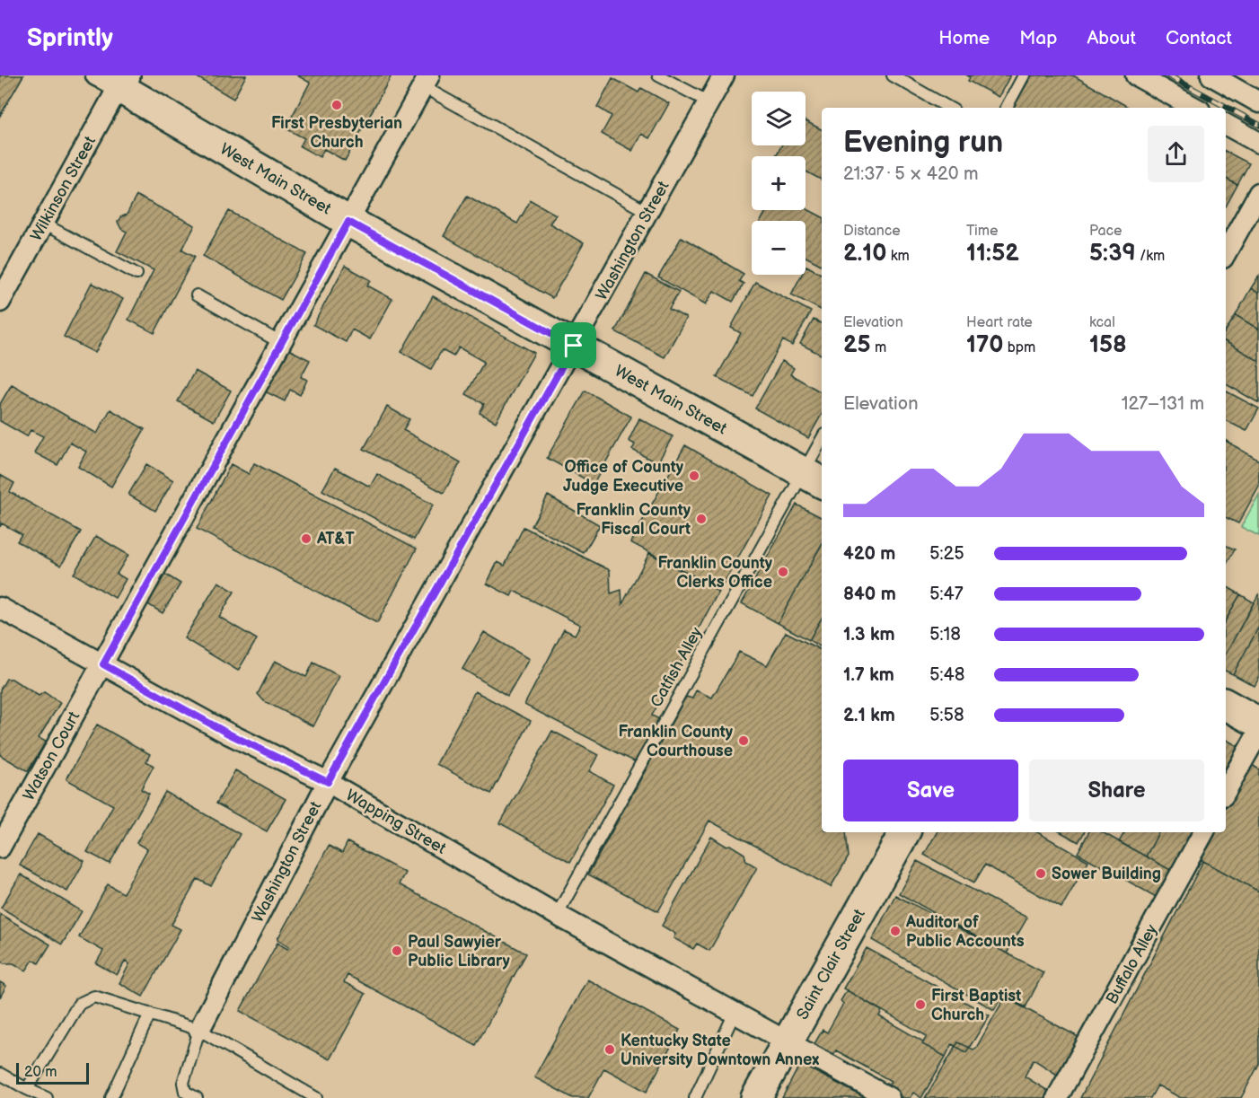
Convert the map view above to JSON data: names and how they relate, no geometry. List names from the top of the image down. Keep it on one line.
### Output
{"streets":{"main road":["West Main Street","Saint Clair Street"],"street":["Wilkinson Street","Washington Street","Watson Court","Wapping Street","Buffalo Alley"],"lane":["Catfish Alley"]},"crossings":[["West Main Street","Wilkinson Street"],["West Main Street","Washington Street"],["West Main Street","Catfish Alley"],["West Main Street","Watson Court"],["Washington Street","Wapping Street"],["Catfish Alley","Wapping Street"],["Watson Court","Wapping Street"],["Wapping Street","Saint Clair Street"]],"places":["First Presbyterian Church","Office of County Judge Executive","Franklin County Fiscal Court","AT&T","Franklin County Clerks Office","Franklin County Courthouse","Sower Building","Auditor of Public Accounts","Paul Sawyier Public Library","First Baptist Church","Kentucky State University Downtown Annex"],"scale_bar":"20 m","page":{"header":"Sprintly","nav":["Home","Map","About","Contact"],"map_buttons":["+","−"],"heading":["Evening run","21:37 · 5 × 420 m"],"stats":[["Distance","2.10 km"],["Time","11:52"],["Pace","5:39 /km"],["Elevation","25 m"],["Heart rate","170 bpm"],["kcal","158"]],"chart":["Elevation","127–131 m"],"list":[{"name":"420 m","note":"5:25"},{"name":"840 m","note":"5:47"},{"name":"1.3 km","note":"5:18"},{"name":"1.7 km","note":"5:48"},{"name":"2.1 km","note":"5:58"}],"buttons":["Save","Share"],"scale":"20 m"}}
